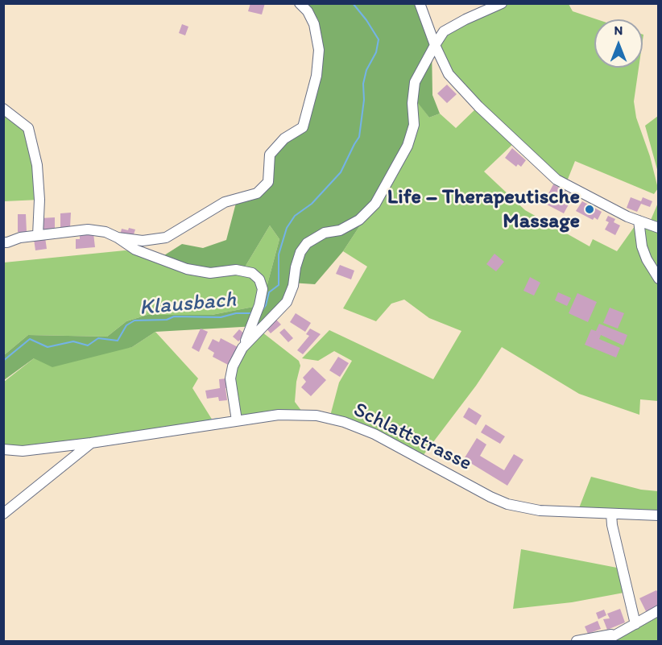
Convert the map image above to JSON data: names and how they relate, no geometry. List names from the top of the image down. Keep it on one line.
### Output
{"streets":{"street":["Schlattstrasse"]},"water":["Klausbach"],"places":["Life – Therapeutische Massage"],"north":"top"}
